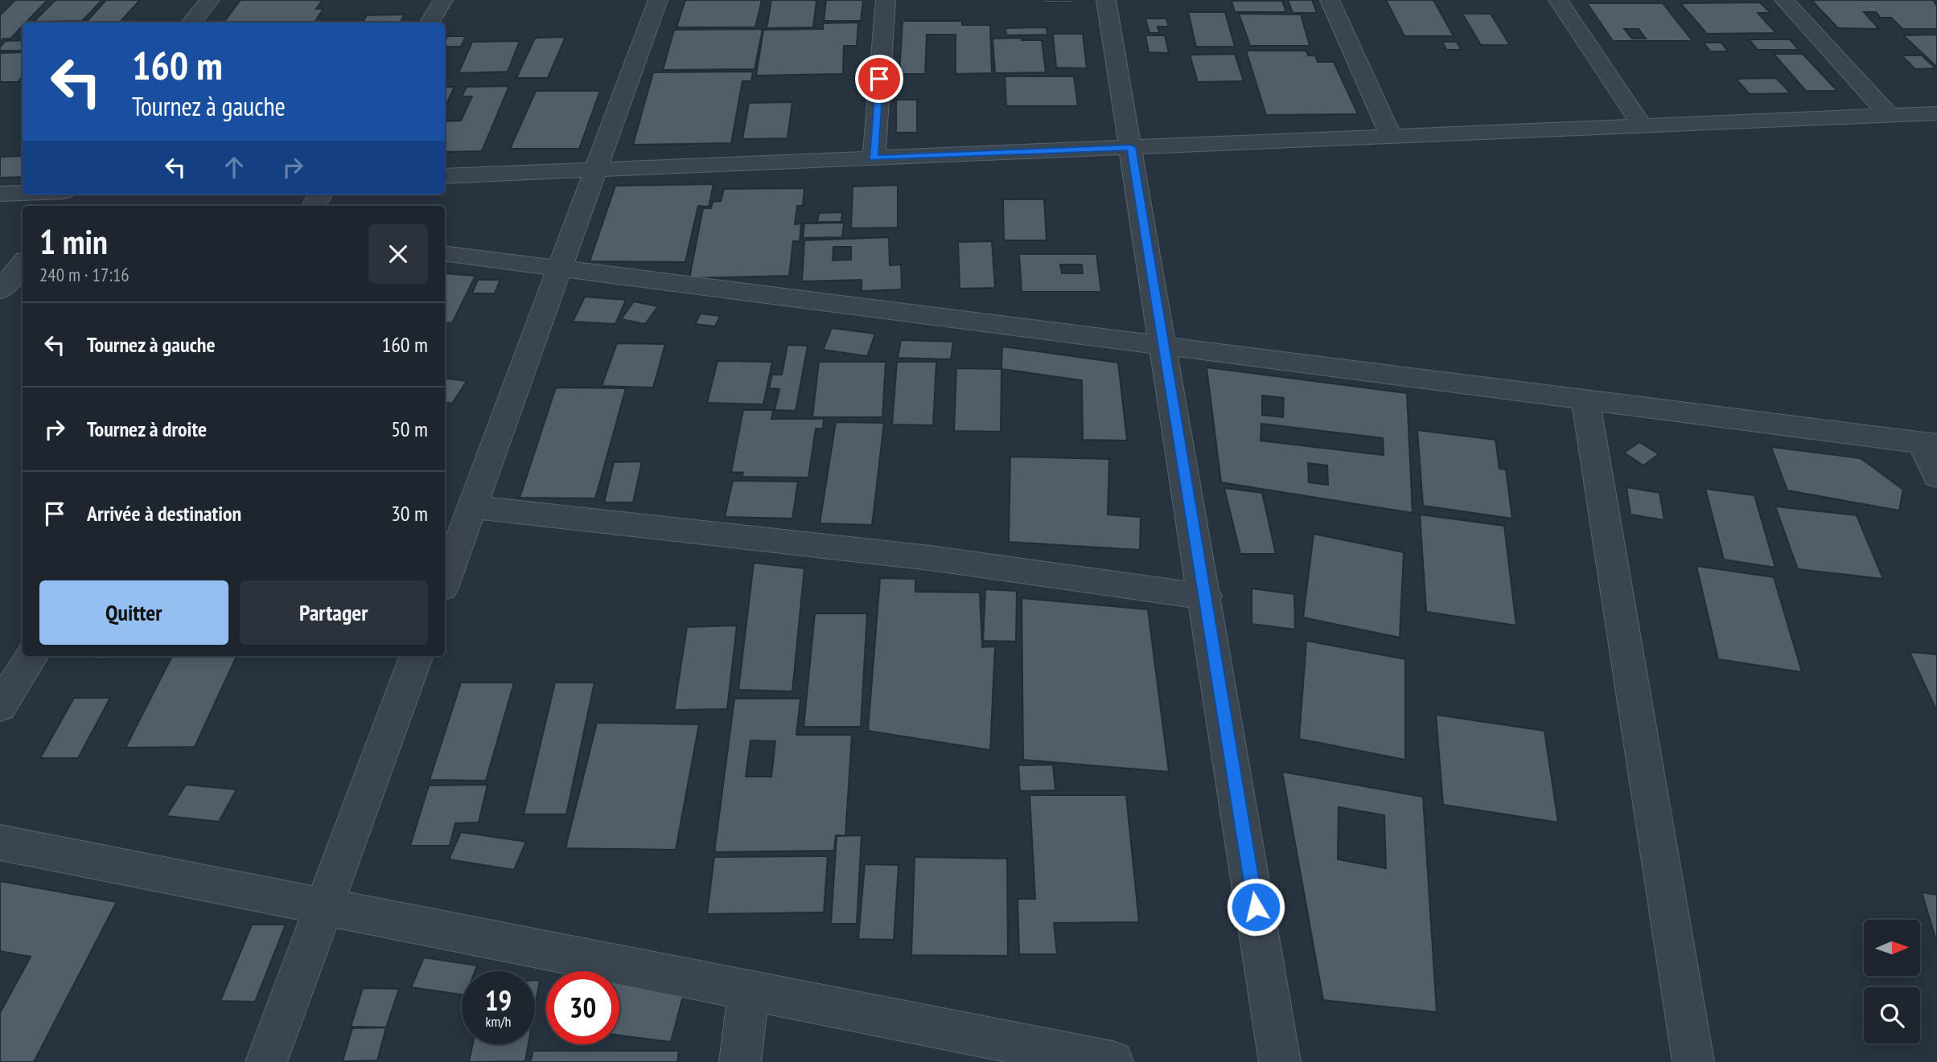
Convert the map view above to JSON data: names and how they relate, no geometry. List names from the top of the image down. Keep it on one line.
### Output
{"north":"right","page":{"turn":["160 m","Tournez à gauche"],"heading":["1 min","240 m · 17:16"],"list":[{"name":"Tournez à gauche","value":"160 m"},{"name":"Tournez à droite","value":"50 m"},{"name":"Arrivée à destination","value":"30 m"}],"buttons":["Quitter","Partager"],"speed":"19 km/h","limit":"30"}}
